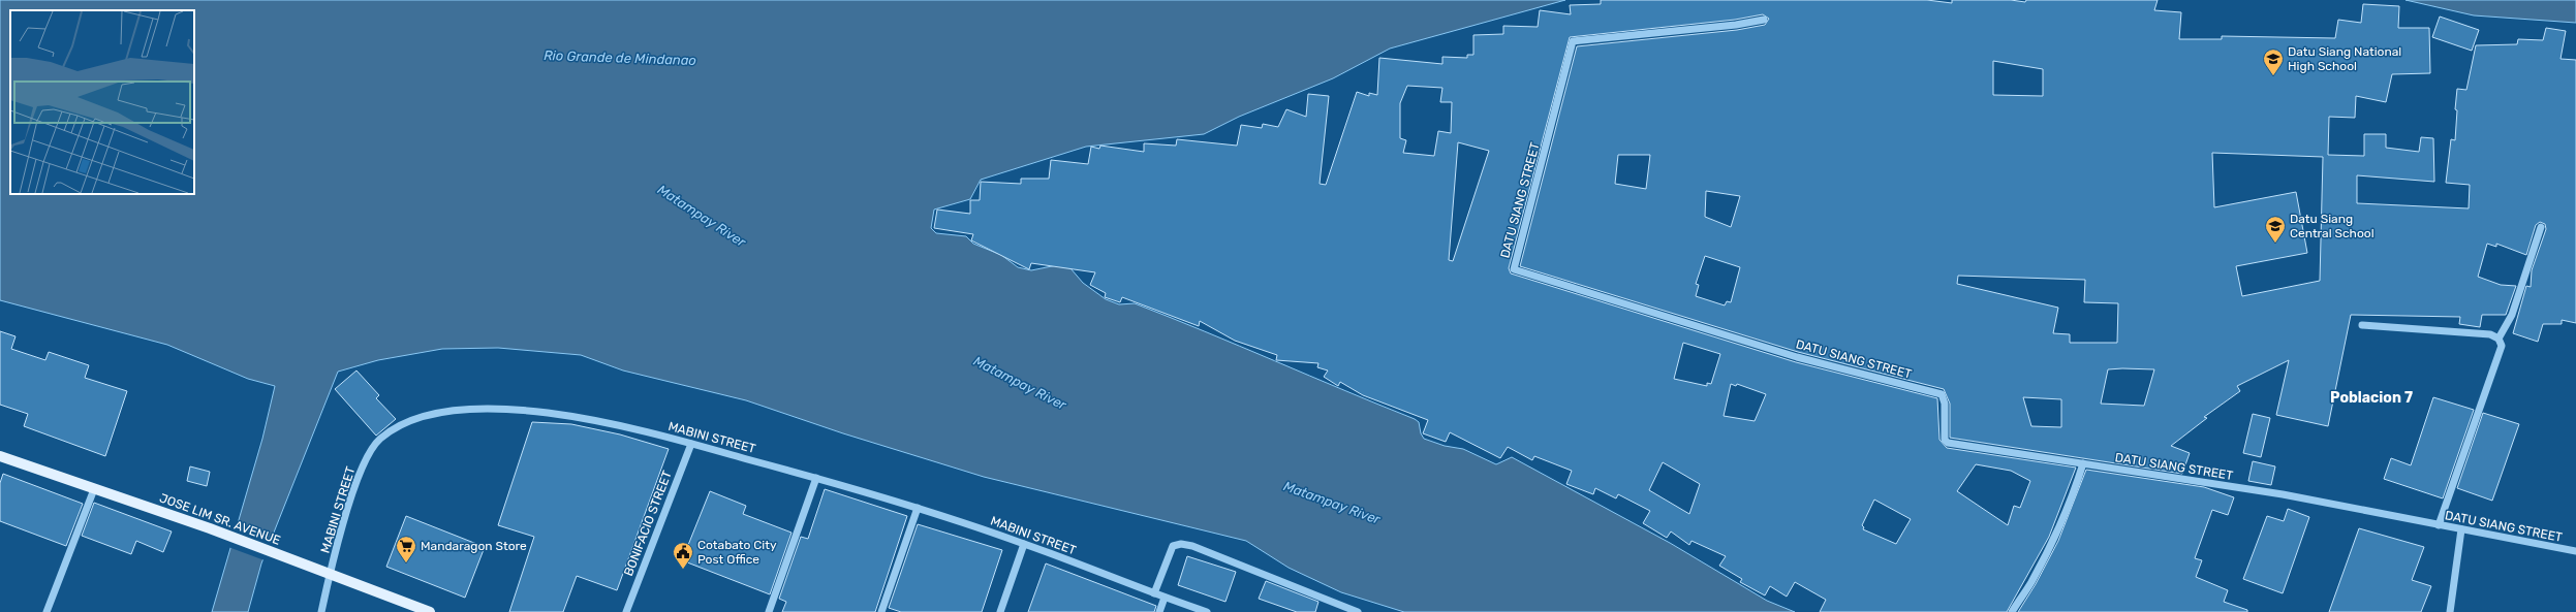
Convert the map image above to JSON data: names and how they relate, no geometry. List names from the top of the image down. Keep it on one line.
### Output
{"streets":{"main road":["JOSE LIM SR. AVENUE"],"street":["DATU SIANG STREET","MABINI STREET","BONIFACIO STREET"]},"crossings":[["MABINI STREET","JOSE LIM SR. AVENUE"],["MABINI STREET","BONIFACIO STREET"]],"districts":["Poblacion 7"],"water":["Rio Grande de Mindanao","Matampay River"],"places":{"school or university":["Datu Siang National High School","Datu Siang Central School"],"supermarket":["Mandaragon Store"],"public building":["Cotabato City Post Office"]}}
